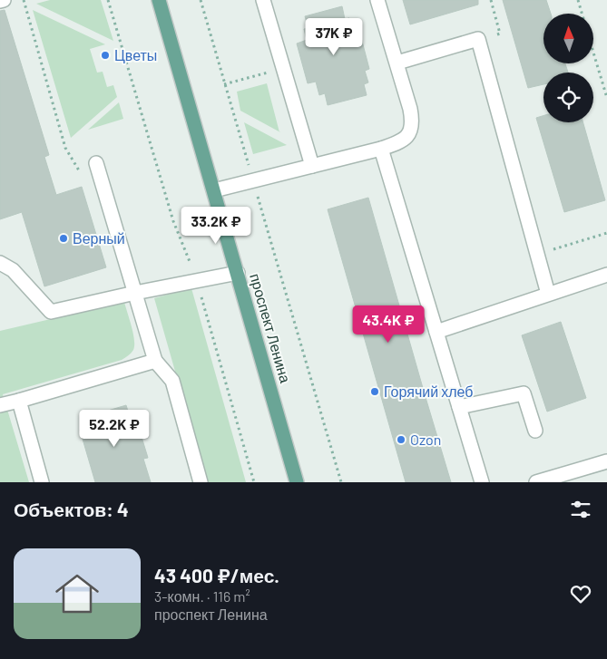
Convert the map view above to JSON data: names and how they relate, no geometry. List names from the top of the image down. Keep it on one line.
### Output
{"streets":{"main road":["проспект Ленина"]},"places":["Цветы","Верный","Горячий хлеб","Ozon"],"north":"top","page":{"price":["37K ₽","33.2K ₽","43.4K ₽","52.2K ₽"],"heading":"Объектов: 4","list":[{"name":"43 400 ₽/мес.","note":"3-комн. · 116 m² · проспект Ленина"}]}}
